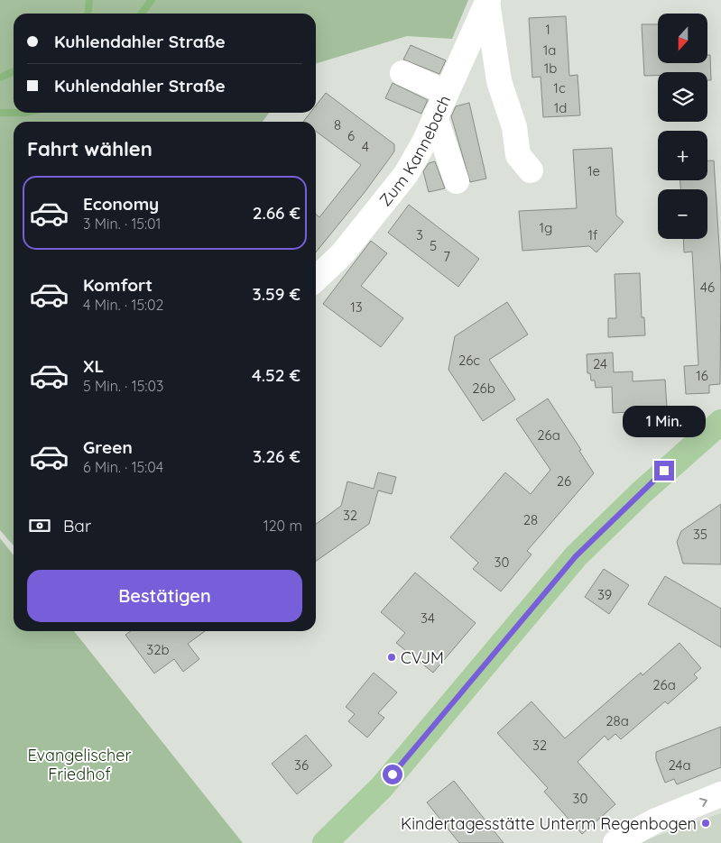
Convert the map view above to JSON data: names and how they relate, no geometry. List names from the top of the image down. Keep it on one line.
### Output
{"streets":{"street":["Zum Kannebach"]},"parks":["Evangelischer Friedhof"],"places":["CVJM","Kindertagesstätte Unterm Regenbogen"],"house_numbers":["1","1a","1b","1c","1d","8","6","4","1e","1g","3","1f","5","7","46","13","26c","24","16","26b","26a","26","32","28","35","30","39","34","32b","26a","28a","32","36","24a","30"],"north":"bottom","page":{"map_buttons":["+","−"],"banner":["Kuhlendahler Straße","Kuhlendahler Straße"],"heading":"Fahrt wählen","list":[{"name":"Economy","note":"3 Min. · 15:01","value":"2.66 €"},{"name":"Komfort","note":"4 Min. · 15:02","value":"3.59 €"},{"name":"XL","note":"5 Min. · 15:03","value":"4.52 €"},{"name":"Green","note":"6 Min. · 15:04","value":"3.26 €"}],"bubble":"1 Min.","pay":["Bar","120 m"],"buttons":"Bestätigen"}}
